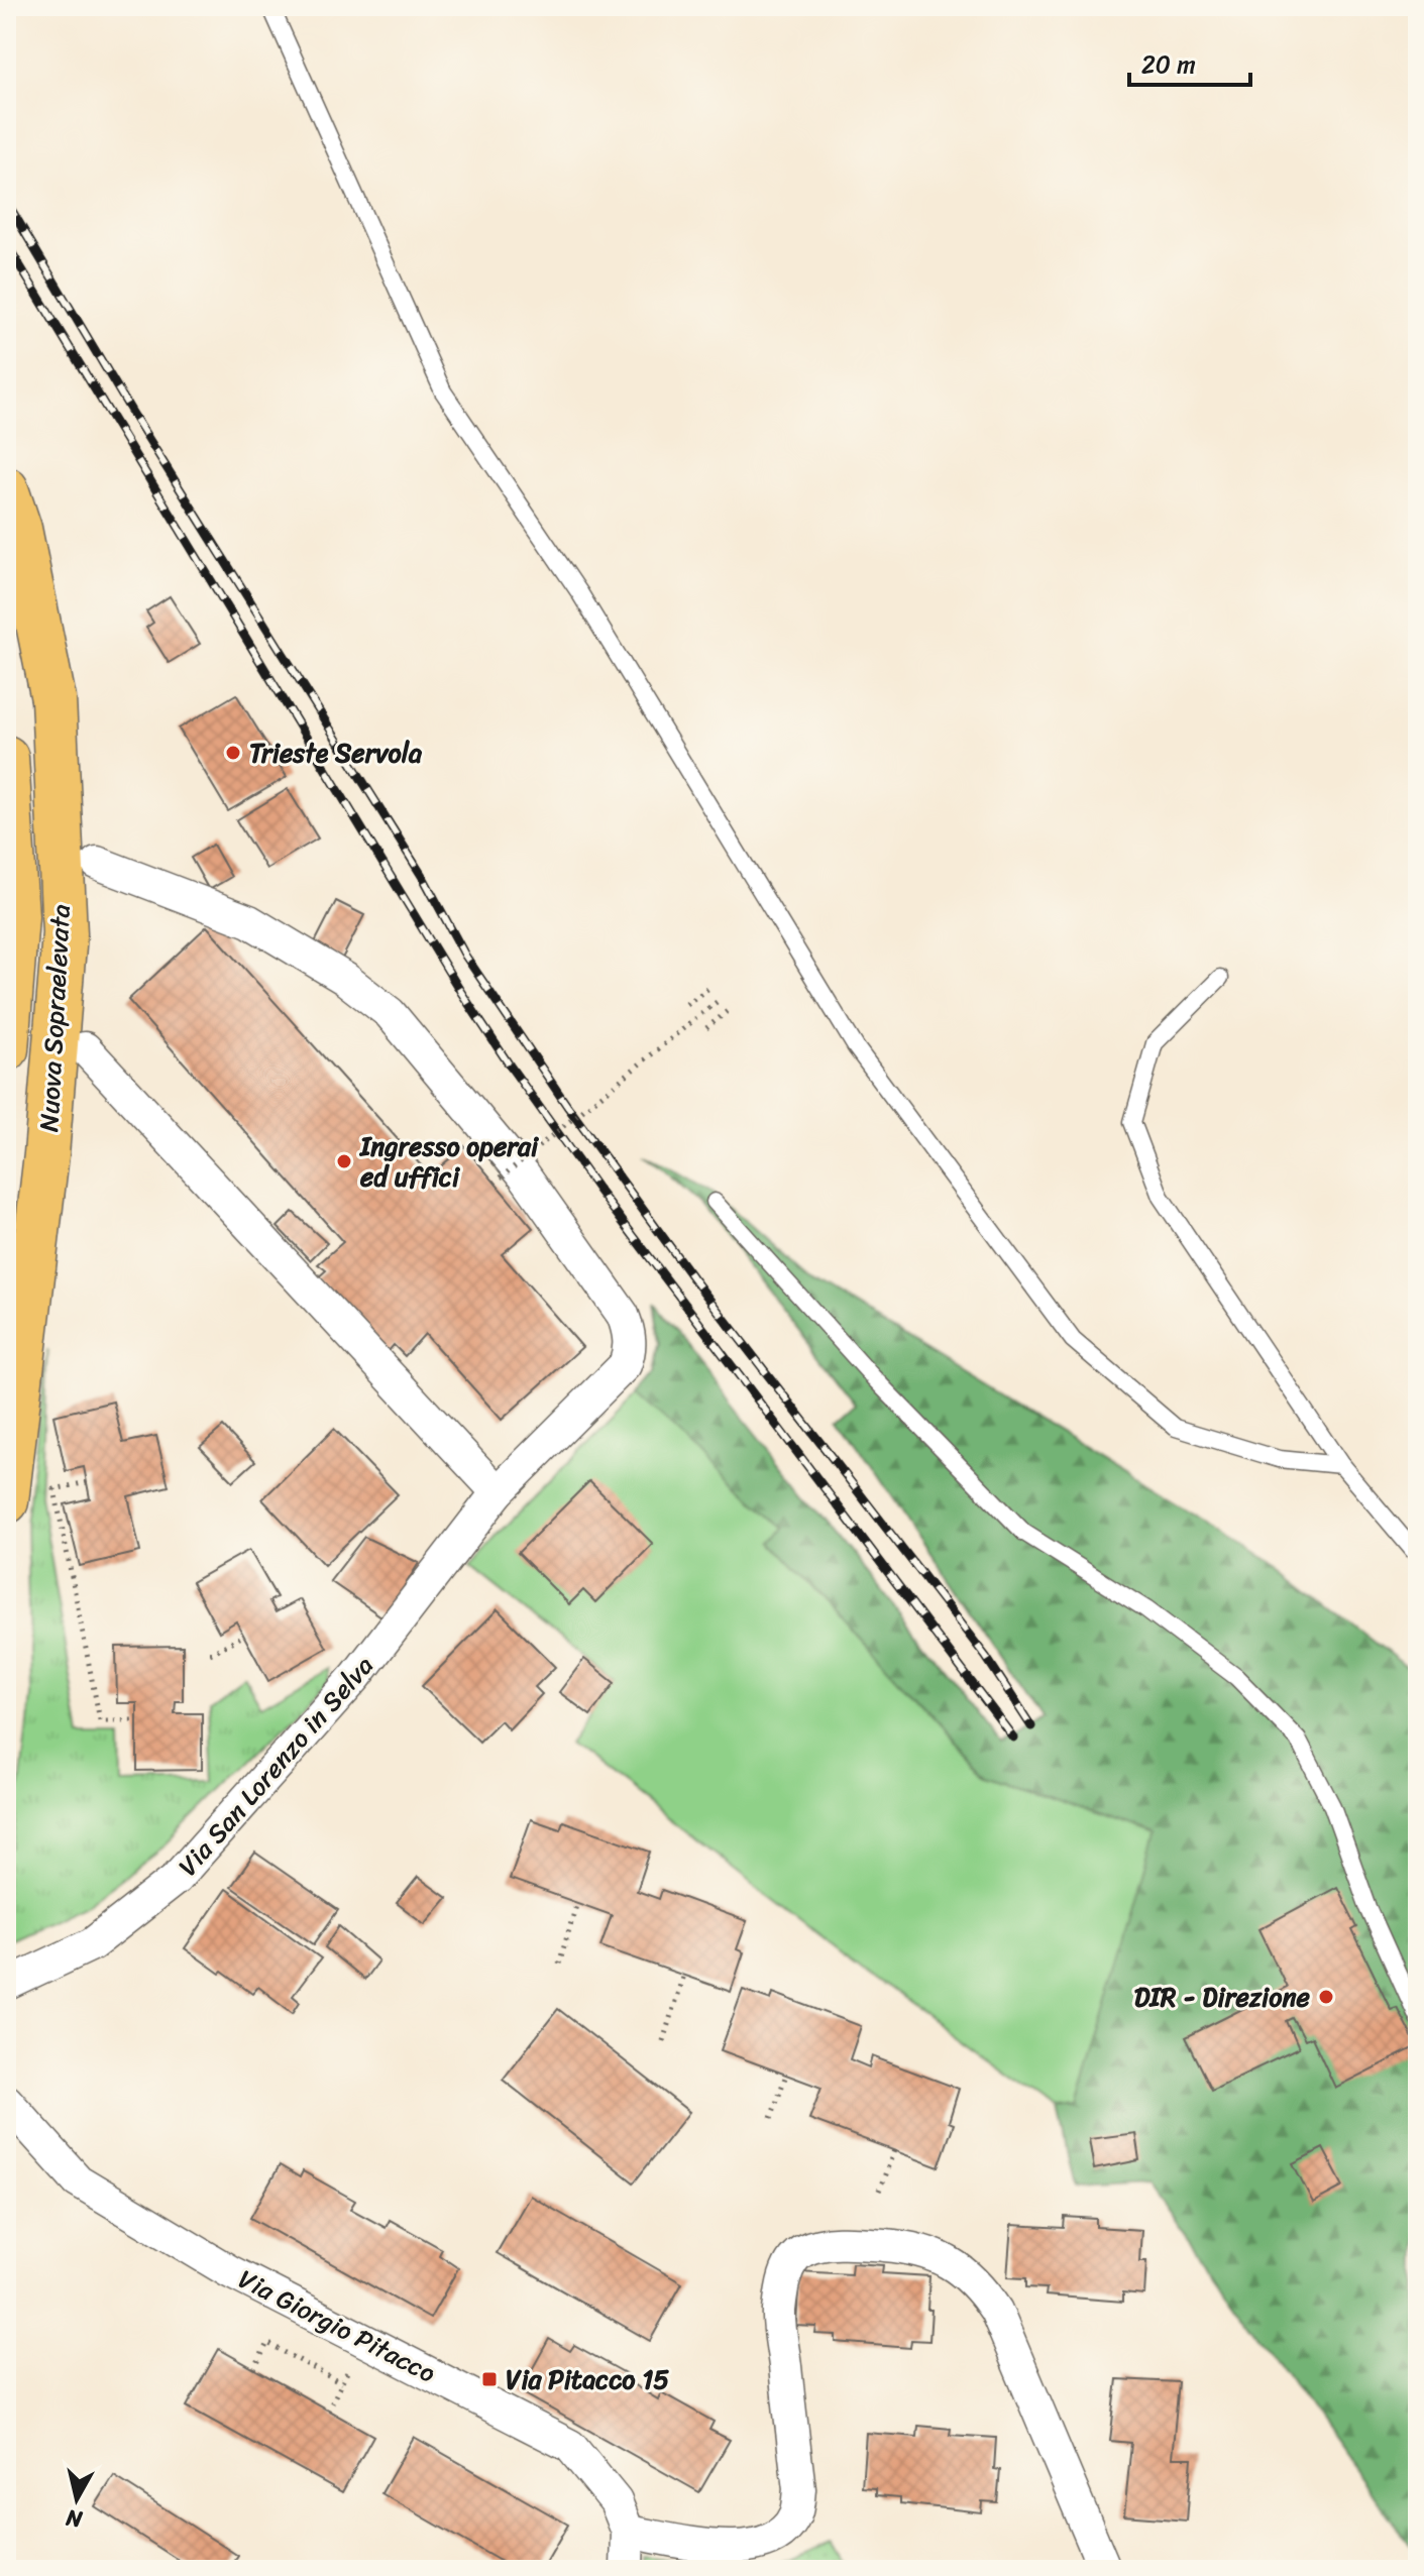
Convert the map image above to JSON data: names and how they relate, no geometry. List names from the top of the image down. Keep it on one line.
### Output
{"streets":{"highway":["Nuova Sopraelevata"],"street":["Via San Lorenzo in Selva","Via Giorgio Pitacco"]},"places":{"other":["Trieste Servola","Ingresso operai ed uffici","DIR - Direzione"],"transit":["Via Pitacco 15"]},"scale_bar":"20 m","north":"bottom"}
